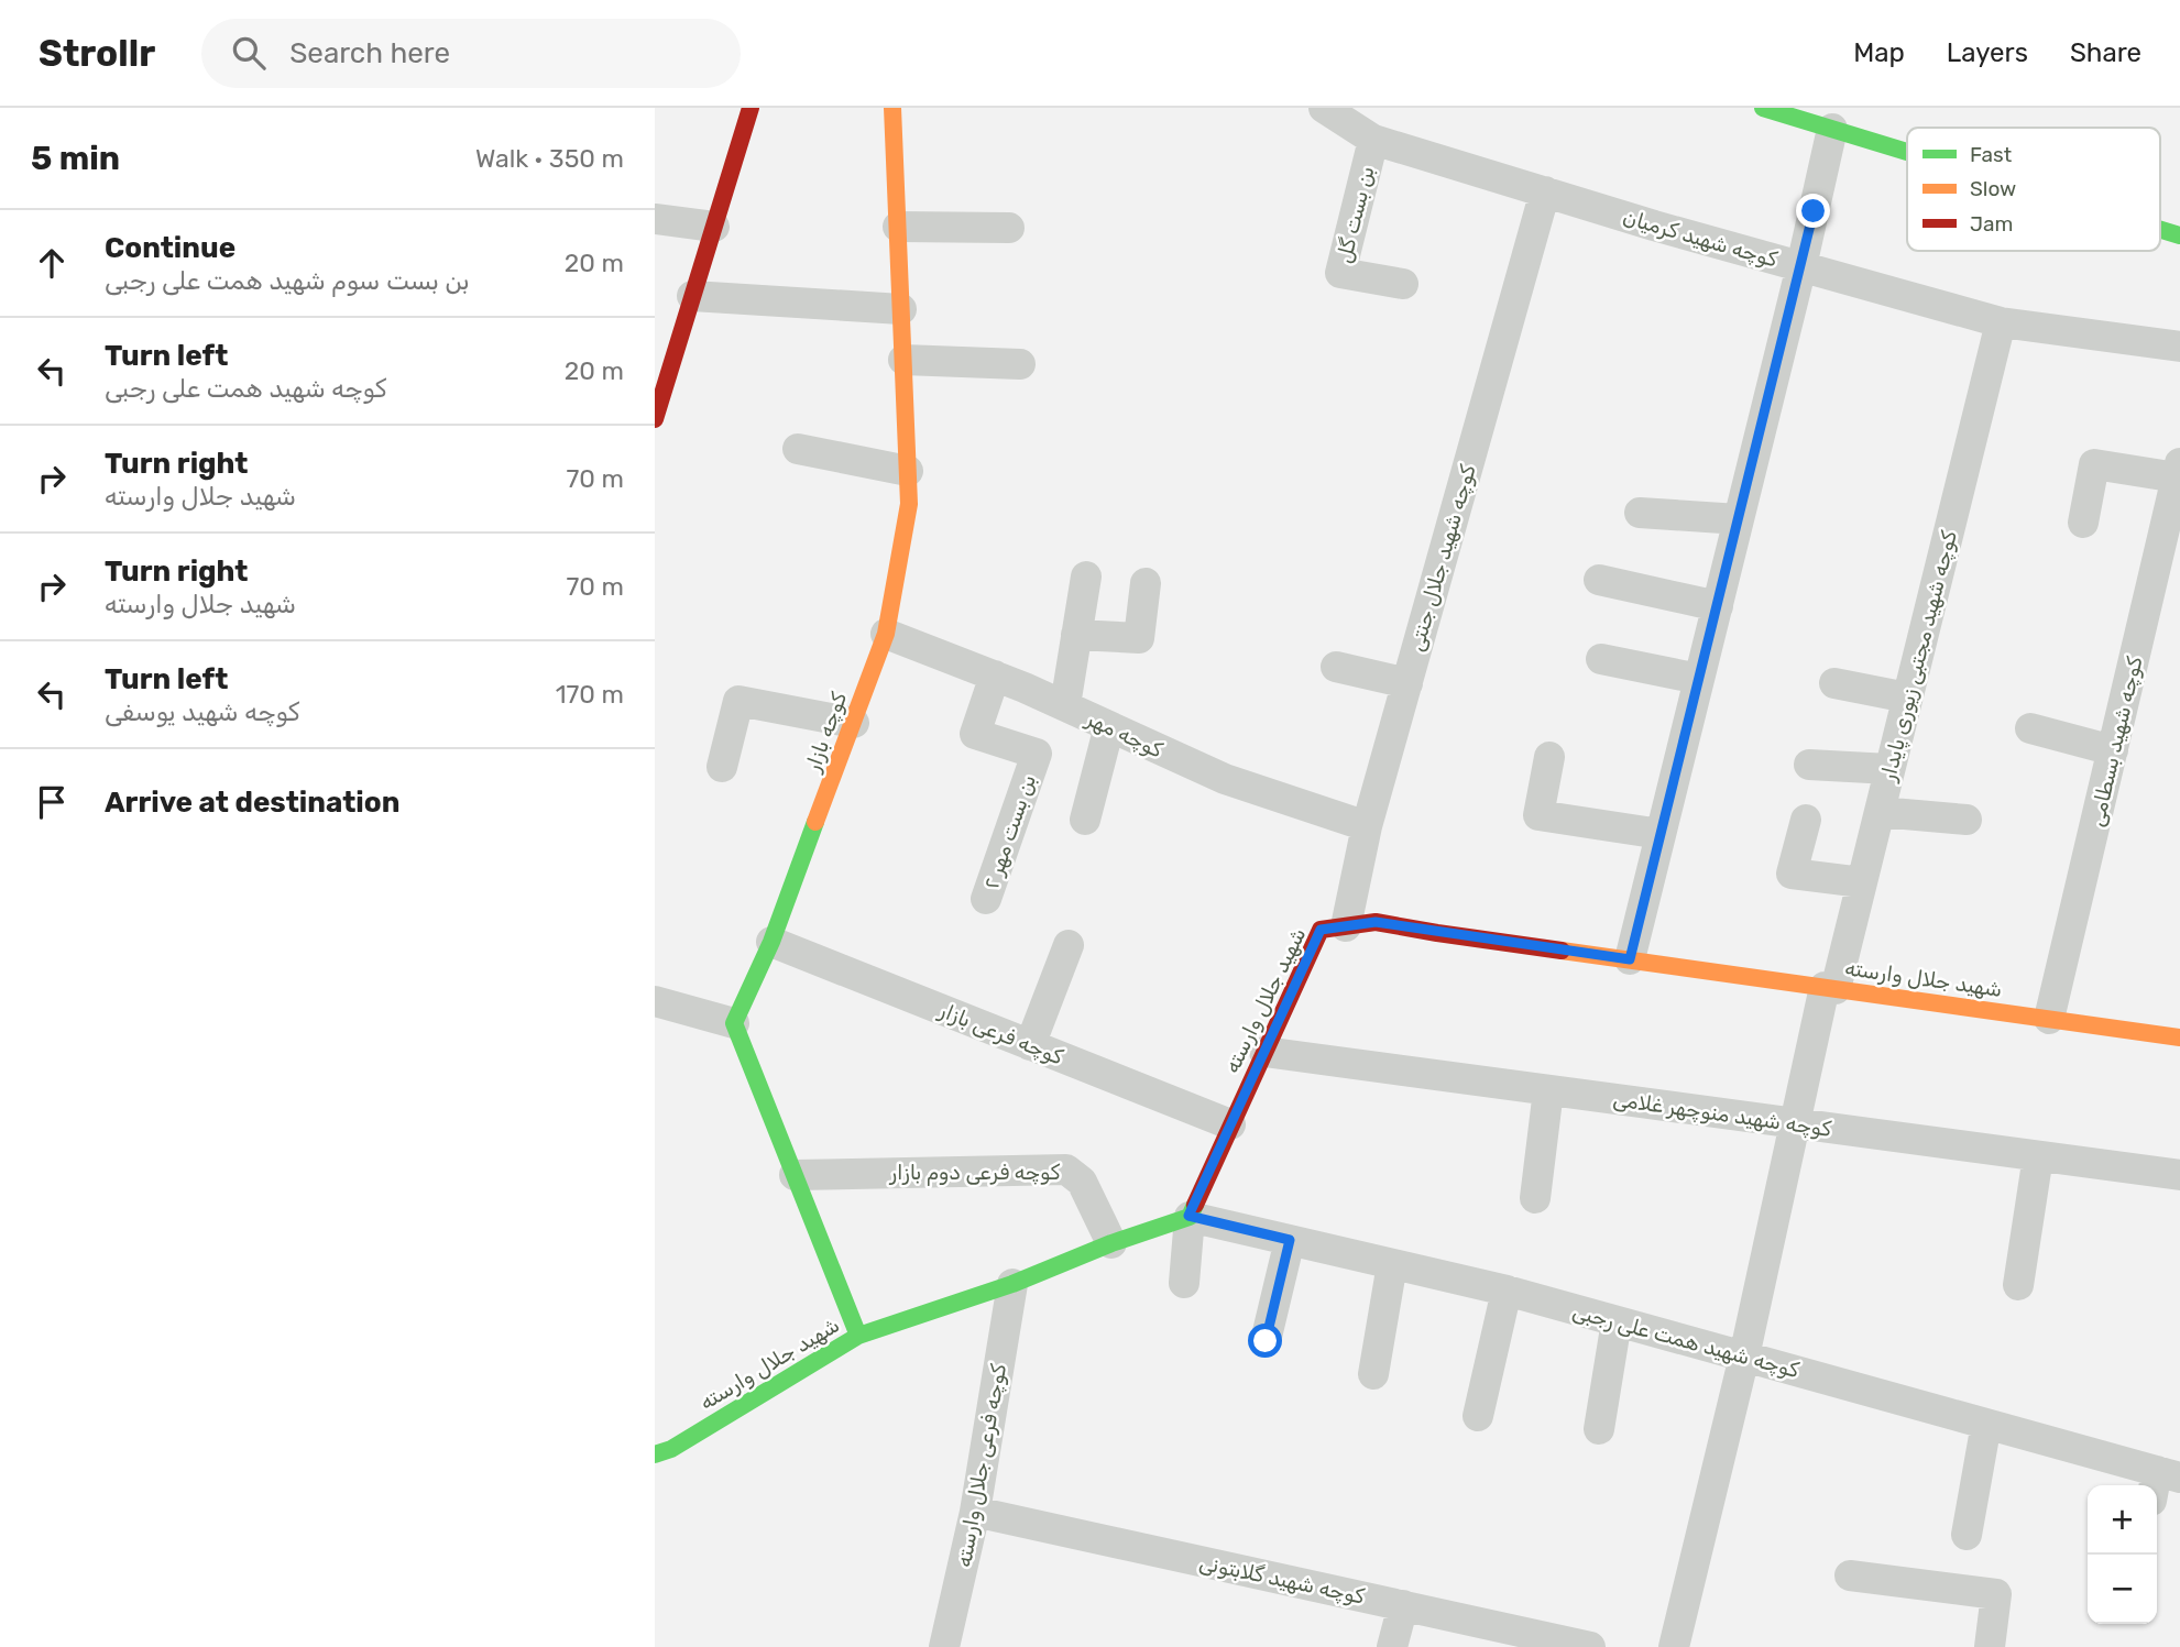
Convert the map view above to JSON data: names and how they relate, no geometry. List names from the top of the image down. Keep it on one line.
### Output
{"streets":{"street":["بن بست گل","کوچه شهید کرمیان","کوچه شهید جلال جنتی","کوچه شهید مجتبی زیوری پایدار","کوچه بازار","کوچه مهر","کوچه شهید بسطامی","بن بست مهر ۲","شهید جلال وارسته","کوچه فرعی بازار","کوچه شهید منوچهر غلامی","کوچه فرعی دوم بازار","کوچه شهید همت علی رجبی","کوچه فرعی جلال وارسته","کوچه شهید گلابتونی"]},"crossings":[["بن بست گل","کوچه شهید کرمیان"],["کوچه شهید کرمیان","کوچه شهید جلال جنتی"],["کوچه شهید کرمیان","کوچه شهید مجتبی زیوری پایدار"],["کوچه شهید جلال جنتی","کوچه مهر"],["کوچه شهید جلال جنتی","شهید جلال وارسته"],["کوچه شهید مجتبی زیوری پایدار","شهید جلال وارسته"],["کوچه شهید مجتبی زیوری پایدار","کوچه شهید منوچهر غلامی"],["کوچه شهید مجتبی زیوری پایدار","کوچه شهید همت علی رجبی"],["کوچه بازار","کوچه مهر"],["کوچه بازار","کوچه فرعی بازار"],["کوچه مهر","بن بست مهر ۲"],["کوچه شهید بسطامی","شهید جلال وارسته"],["شهید جلال وارسته","کوچه فرعی بازار"],["شهید جلال وارسته","کوچه شهید منوچهر غلامی"],["شهید جلال وارسته","کوچه فرعی دوم بازار"],["شهید جلال وارسته","کوچه شهید همت علی رجبی"],["شهید جلال وارسته","کوچه فرعی جلال وارسته"],["کوچه فرعی جلال وارسته","کوچه شهید گلابتونی"]],"legend":["Fast","Slow","Jam"],"page":{"header":"Strollr","search":"Search here","nav":["Map","Layers","Share"],"heading":["5 min","Walk · 350 m"],"list":[["Continue","بن بست سوم شهید همت علی رجبی","20 m"],["Turn left","کوچه شهید همت علی رجبی","20 m"],["Turn right","شهید جلال وارسته","70 m"],["Turn right","شهید جلال وارسته","70 m"],["Turn left","کوچه شهید یوسفی","170 m"],"Arrive at destination"],"map_buttons":["+","−"]}}
